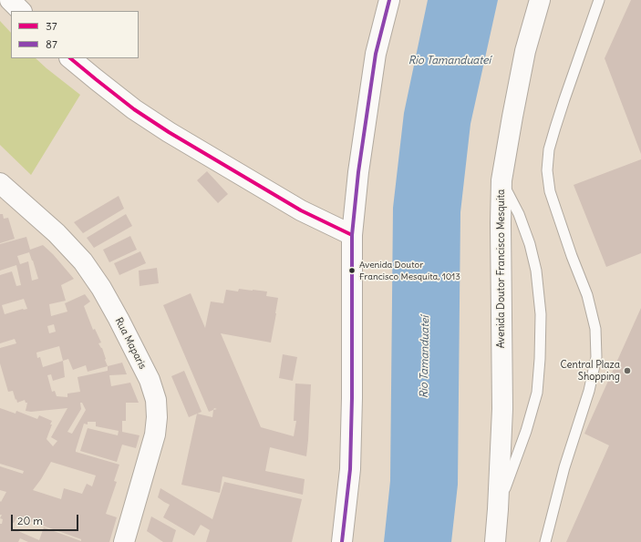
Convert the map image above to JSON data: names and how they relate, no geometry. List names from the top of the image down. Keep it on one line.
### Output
{"streets":{"main road":["Avenida Doutor Francisco Mesquita","Rua Maparis"]},"water":["Rio Tamanduateí"],"places":["Avenida Doutor Francisco Mesquita, 1013","Central Plaza Shopping"],"lines":["transit line 87","transit line 37"],"legend":["37","87"],"scale_bar":"20 m"}
